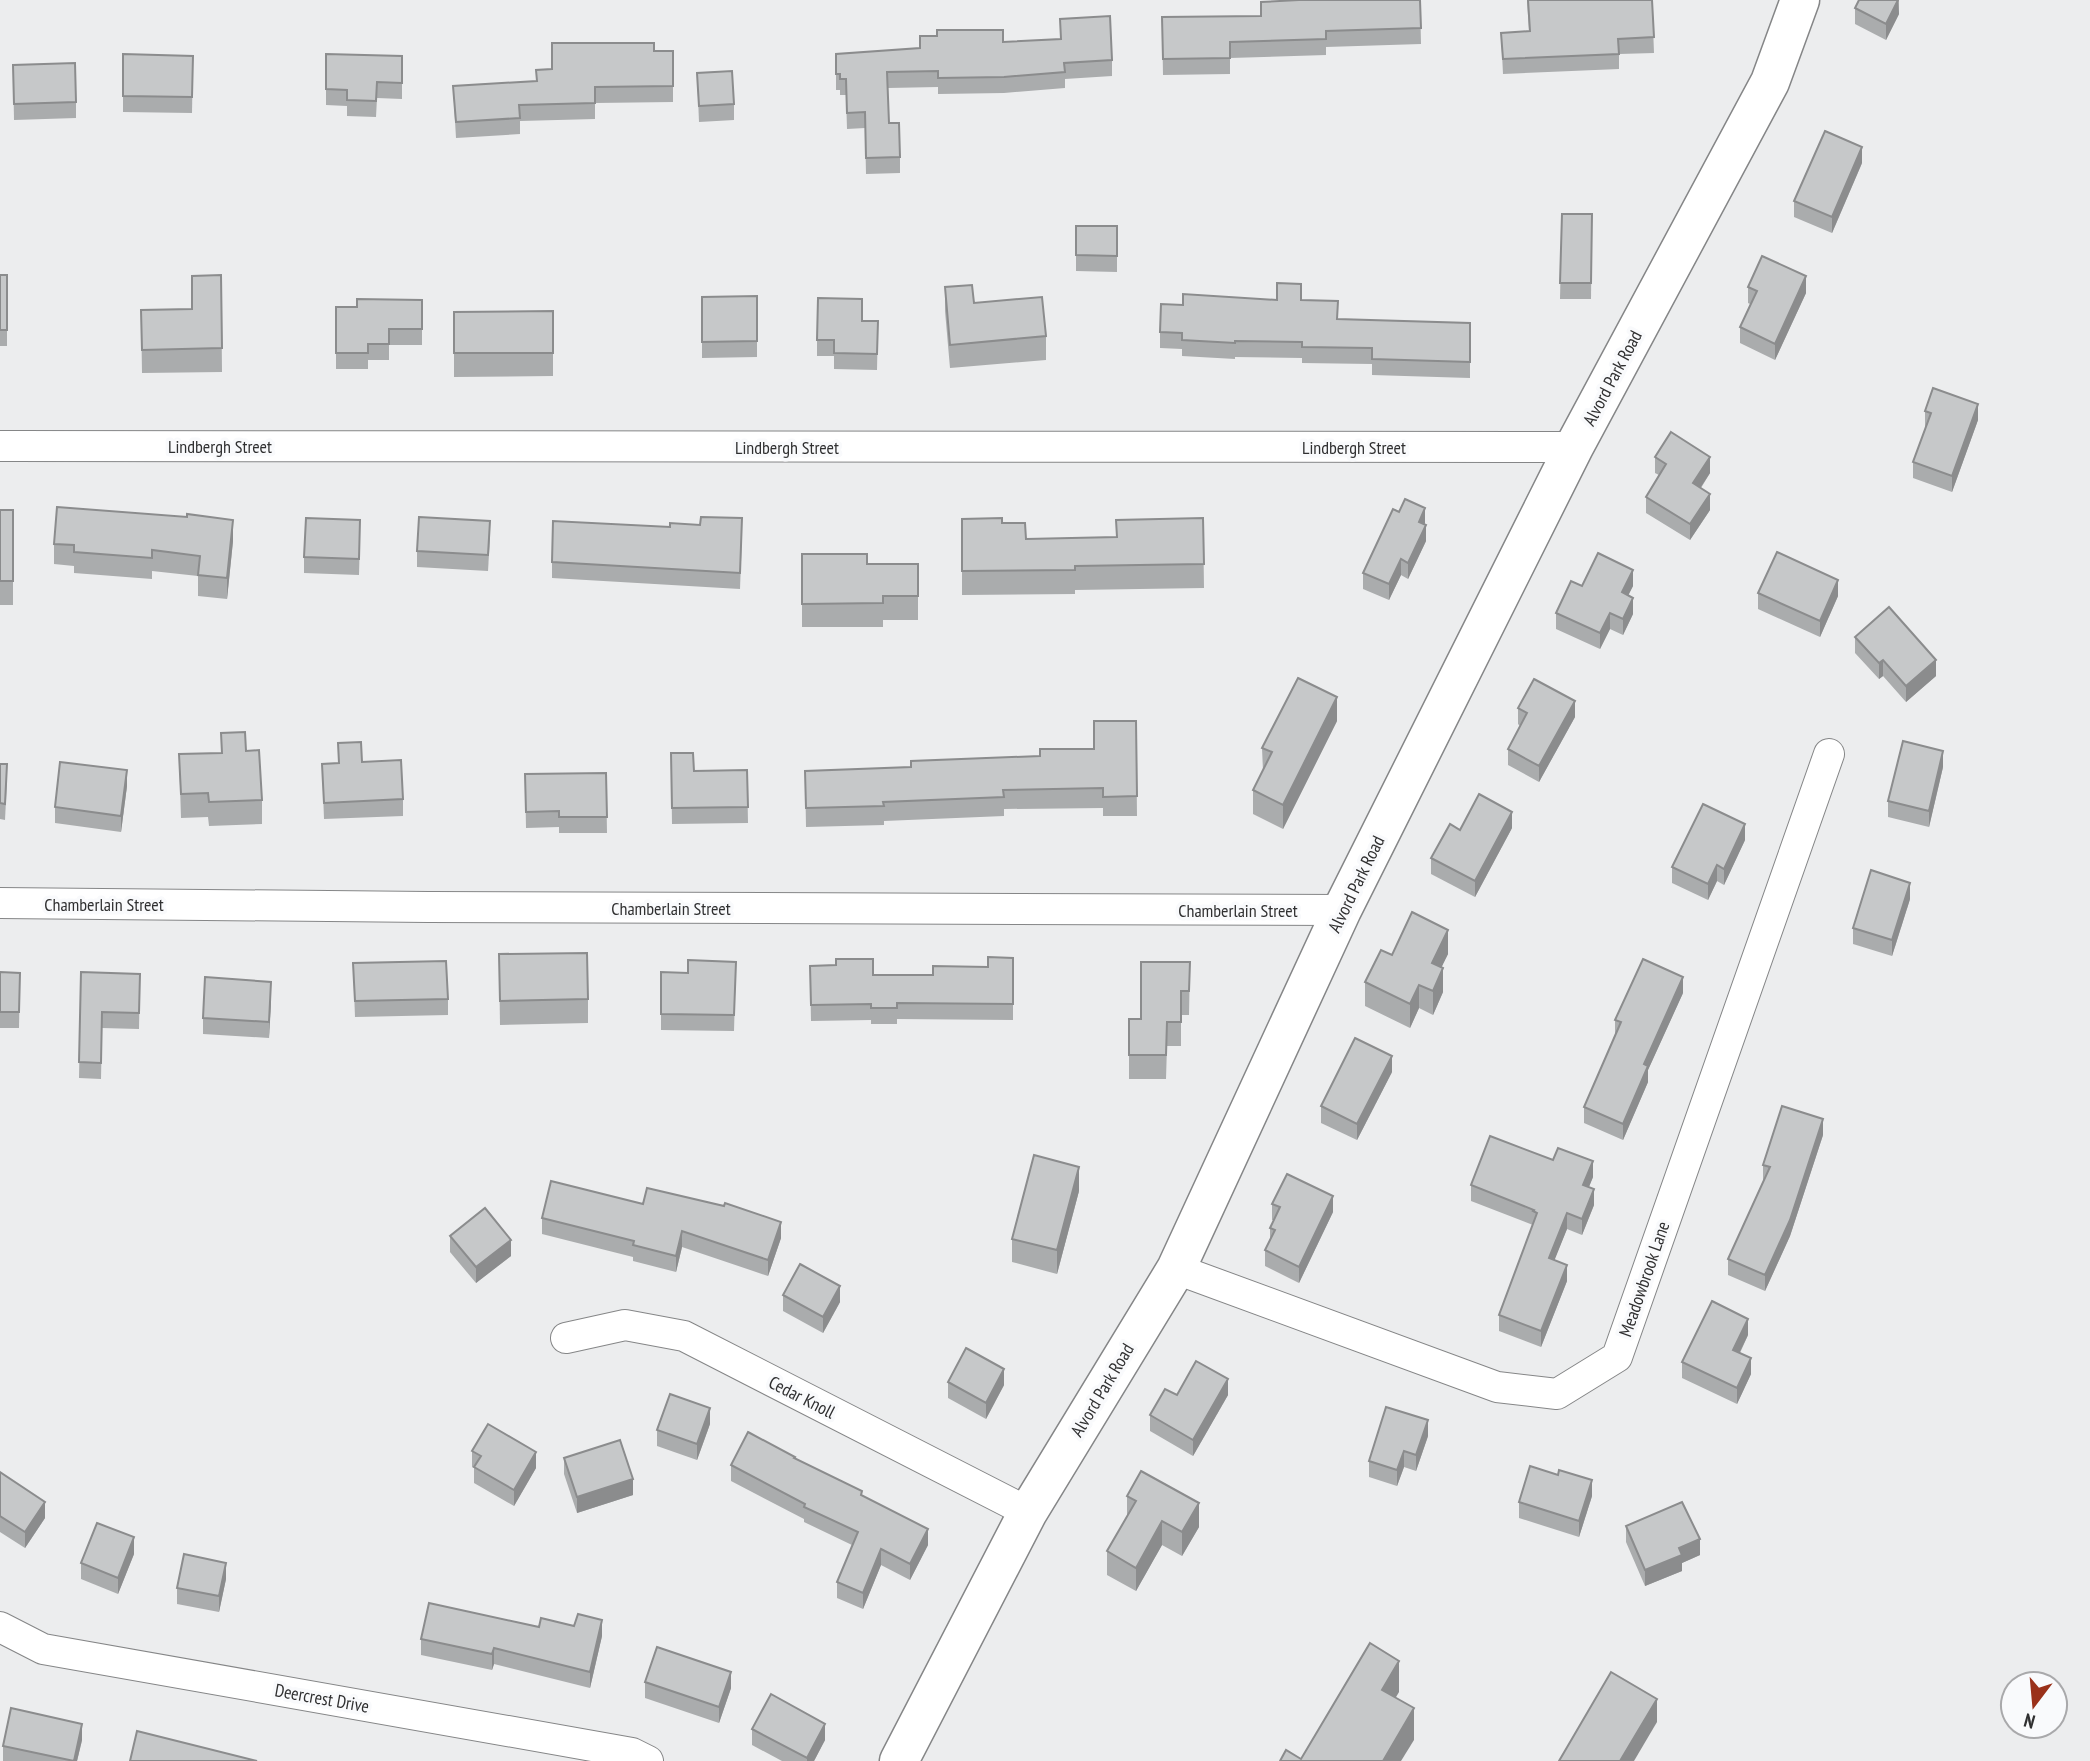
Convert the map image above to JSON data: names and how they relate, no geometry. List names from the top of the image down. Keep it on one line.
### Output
{"streets":{"street":["Alvord Park Road","Lindbergh Street","Chamberlain Street","Meadowbrook Lane","Cedar Knoll","Deercrest Drive"]},"crossings":[["Alvord Park Road","Lindbergh Street"],["Alvord Park Road","Chamberlain Street"],["Alvord Park Road","Meadowbrook Lane"],["Alvord Park Road","Cedar Knoll"]],"north":"bottom"}
